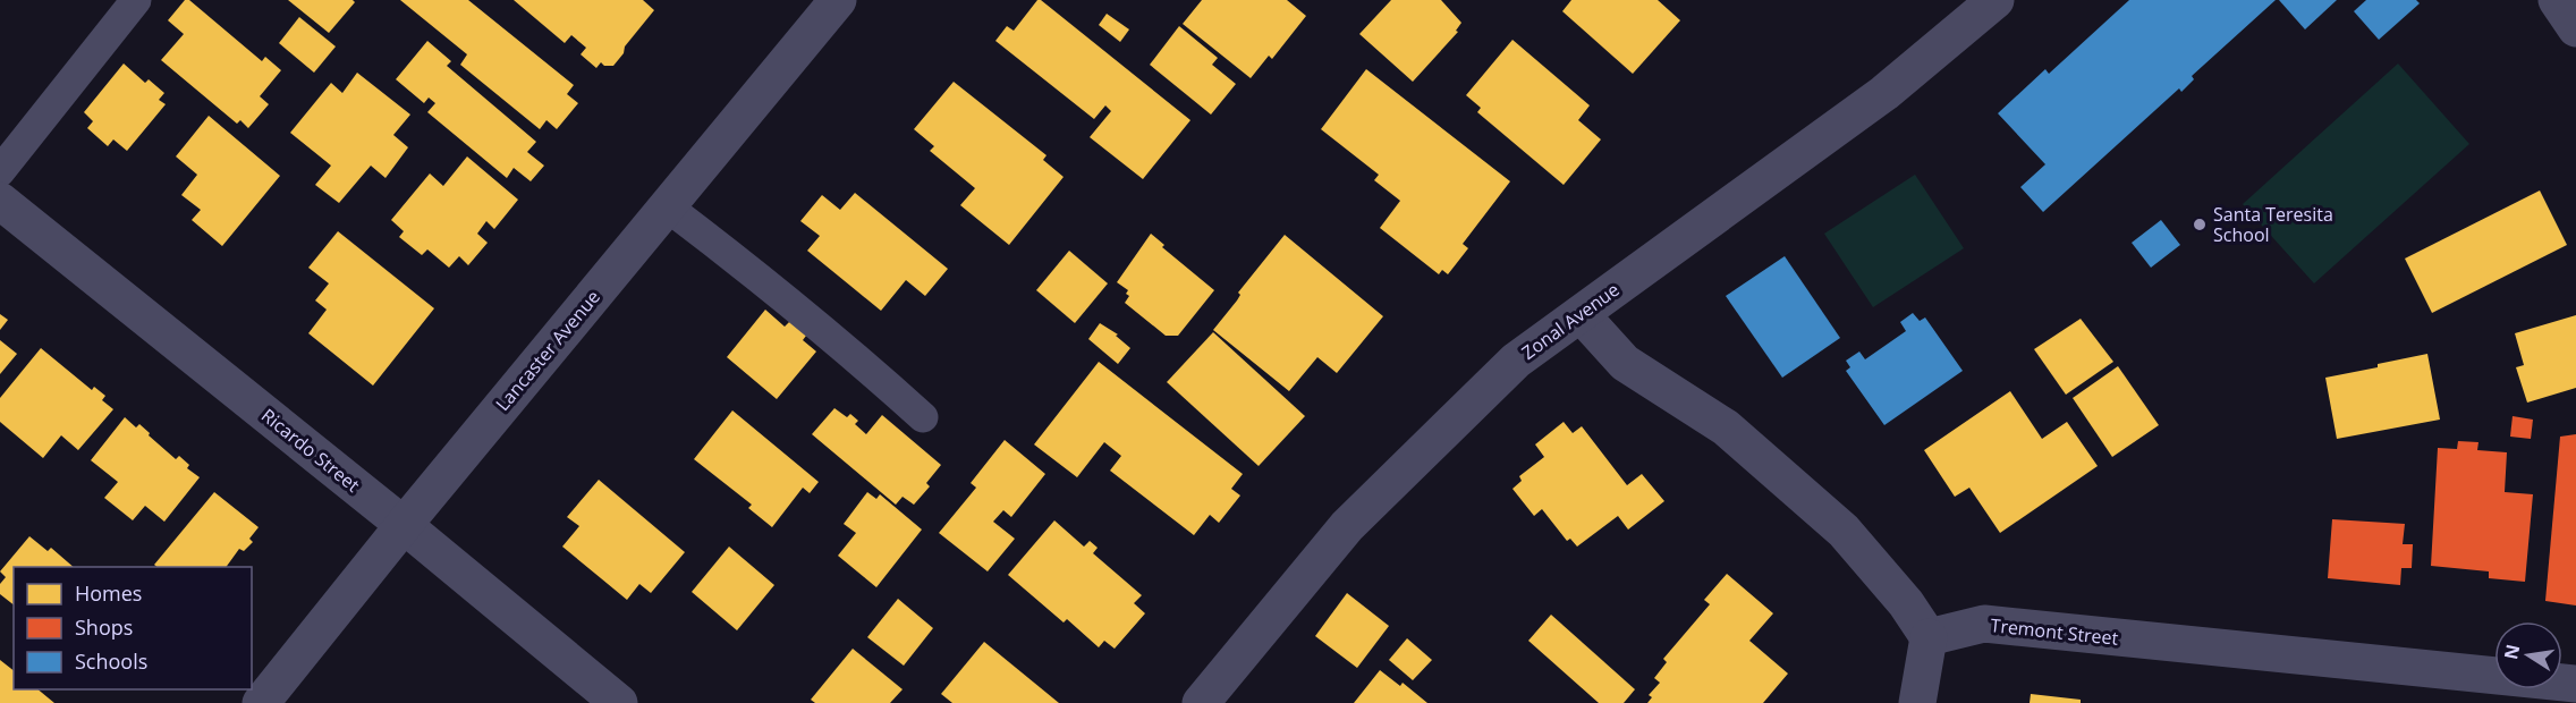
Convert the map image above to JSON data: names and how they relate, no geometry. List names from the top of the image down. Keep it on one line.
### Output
{"streets":{"street":["Zonal Avenue","Lancaster Avenue","Ricardo Street","Tremont Street"]},"crossings":[["Lancaster Avenue","Ricardo Street"]],"places":["Santa Teresita School"],"legend":["Homes","Shops","Schools"],"north":"left"}
